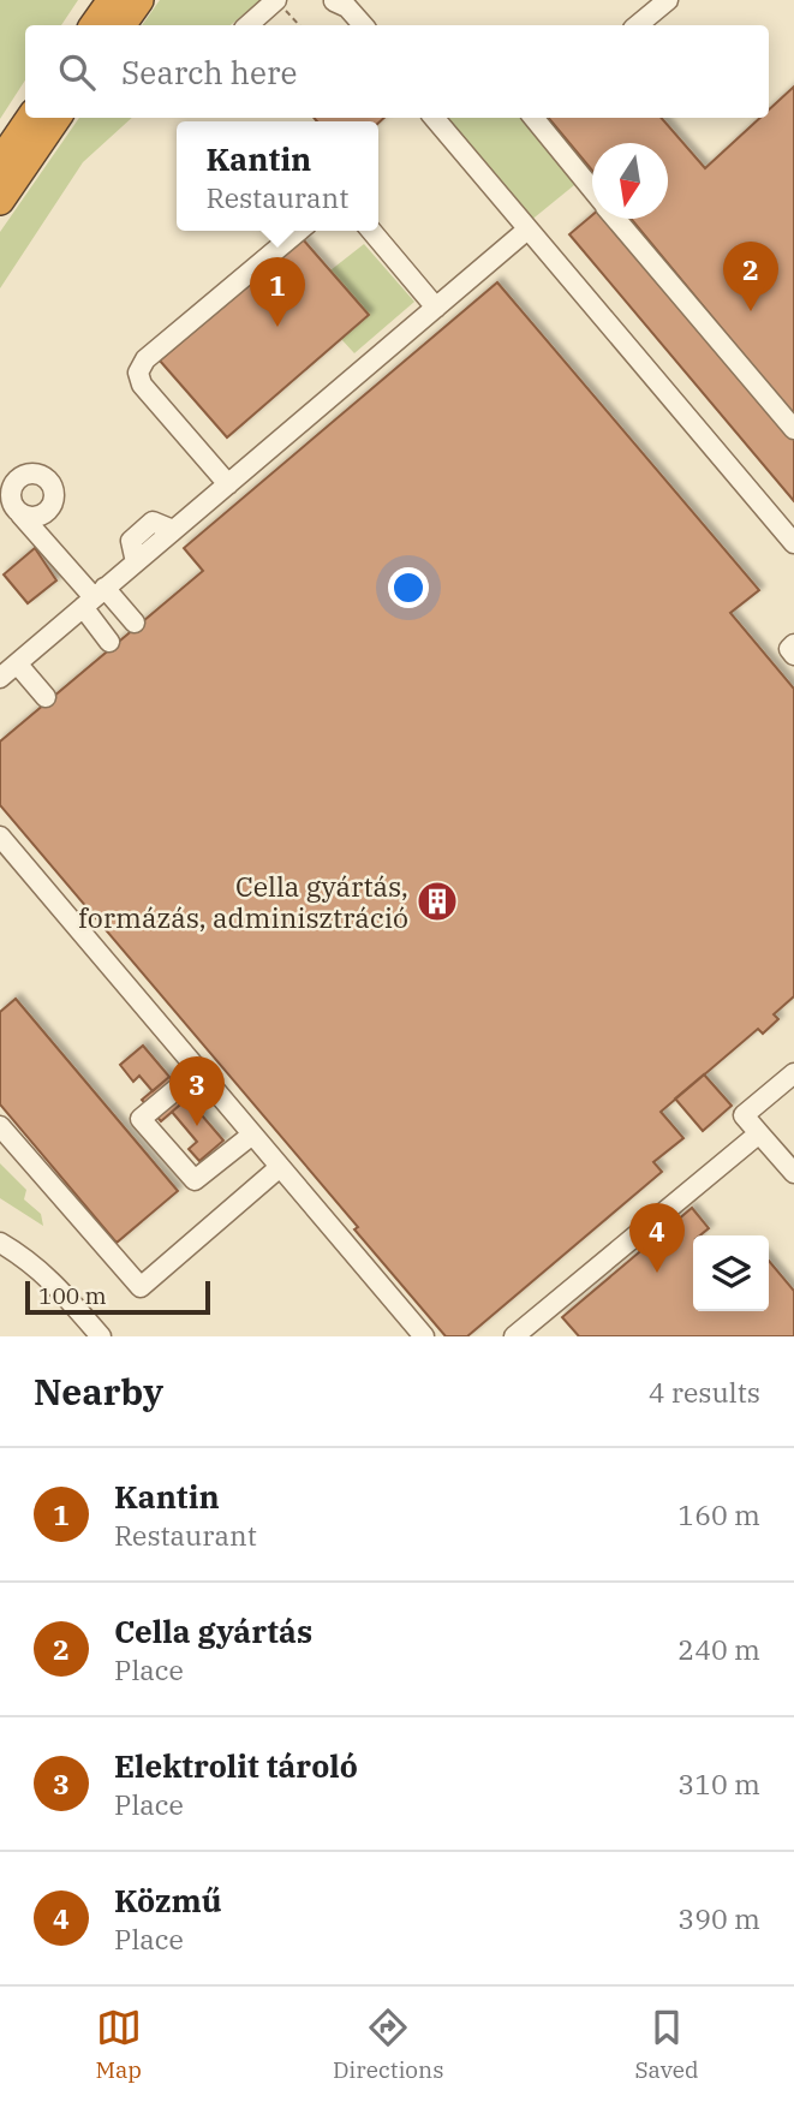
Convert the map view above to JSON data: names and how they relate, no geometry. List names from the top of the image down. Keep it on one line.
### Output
{"places":{"building":["Cella gyártás, formázás, adminisztráció"]},"scale_bar":"100 m","north":"bottom","page":{"search":"Search here","popup":["Kantin","Restaurant"],"pins":["2","1","3","4"],"scale":"100 m","heading":["Nearby","4 results"],"list":[{"mark":"1","name":"Kantin","note":"Restaurant","value":"160 m"},{"mark":"2","name":"Cella gyártás","note":"Place","value":"240 m"},{"mark":"3","name":"Elektrolit tároló","note":"Place","value":"310 m"},{"mark":"4","name":"Közmű","note":"Place","value":"390 m"}],"nav":["Map","Directions","Saved"]}}
